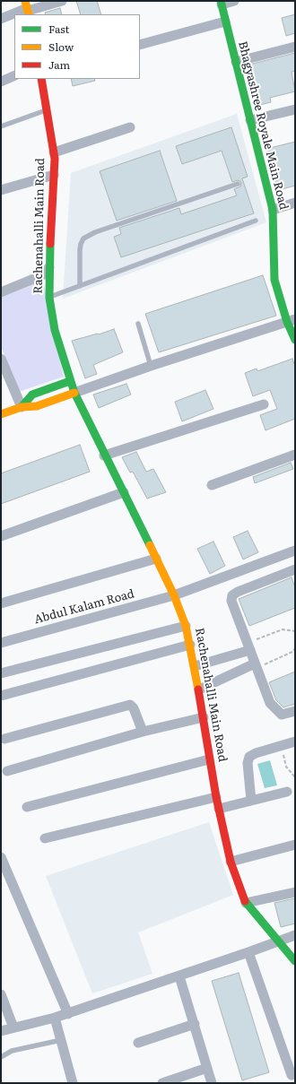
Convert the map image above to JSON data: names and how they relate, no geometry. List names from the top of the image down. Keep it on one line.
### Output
{"streets":{"street":["Bhagyashree Royale Main Road","Rachenahalli Main Road","Abdul Kalam Road"]},"crossings":[["Rachenahalli Main Road","Abdul Kalam Road"]],"legend":["Fast","Slow","Jam"]}
